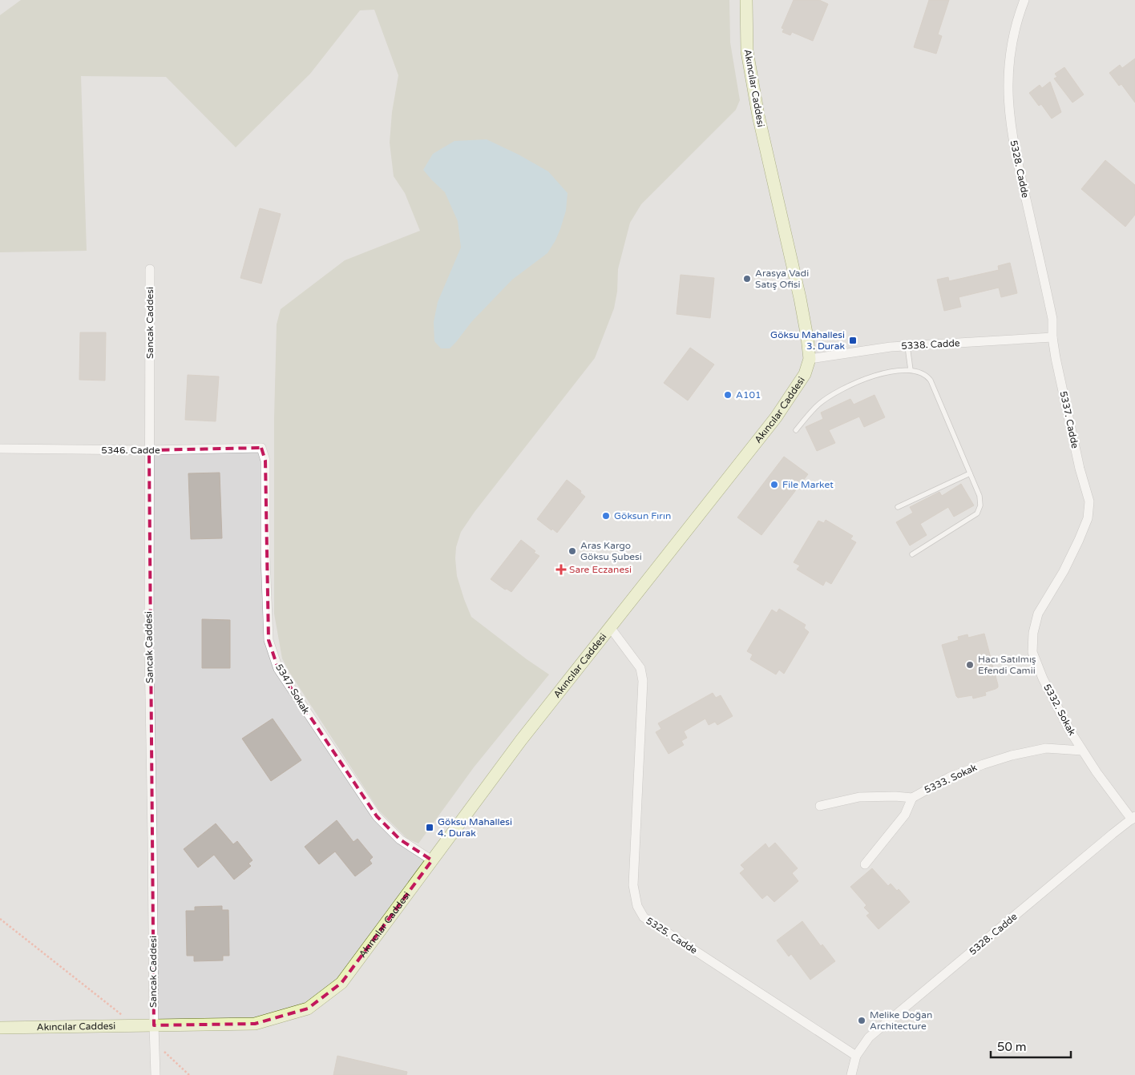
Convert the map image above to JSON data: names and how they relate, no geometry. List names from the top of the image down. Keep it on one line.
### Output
{"streets":{"street":["Akıncılar Caddesi","5328. Cadde","Sancak Caddesi","5338. Cadde","5337. Cadde","5346. Cadde","5347. Sokak","5332. Sokak","5333. Sokak","5325. Cadde"]},"crossings":[["Akıncılar Caddesi","Sancak Caddesi"],["Akıncılar Caddesi","5338. Cadde"],["Akıncılar Caddesi","5347. Sokak"],["Akıncılar Caddesi","5325. Cadde"],["5328. Cadde","5338. Cadde"],["5328. Cadde","5337. Cadde"],["5328. Cadde","5332. Sokak"],["5328. Cadde","5325. Cadde"],["Sancak Caddesi","5346. Cadde"],["5338. Cadde","5337. Cadde"],["5337. Cadde","5332. Sokak"],["5346. Cadde","5347. Sokak"],["5332. Sokak","5333. Sokak"]],"places":{"other":["Arasya Vadi Satış Ofisi","A101","File Market","Göksun Fırın","Aras Kargo Göksu Şubesi","Hacı Satılmış Efendi Camii","Melike Doğan Architecture"],"transit":["Göksu Mahallesi 3. Durak","Göksu Mahallesi 4. Durak"],"health":["Sare Eczanesi"]},"scale_bar":"50 m"}
